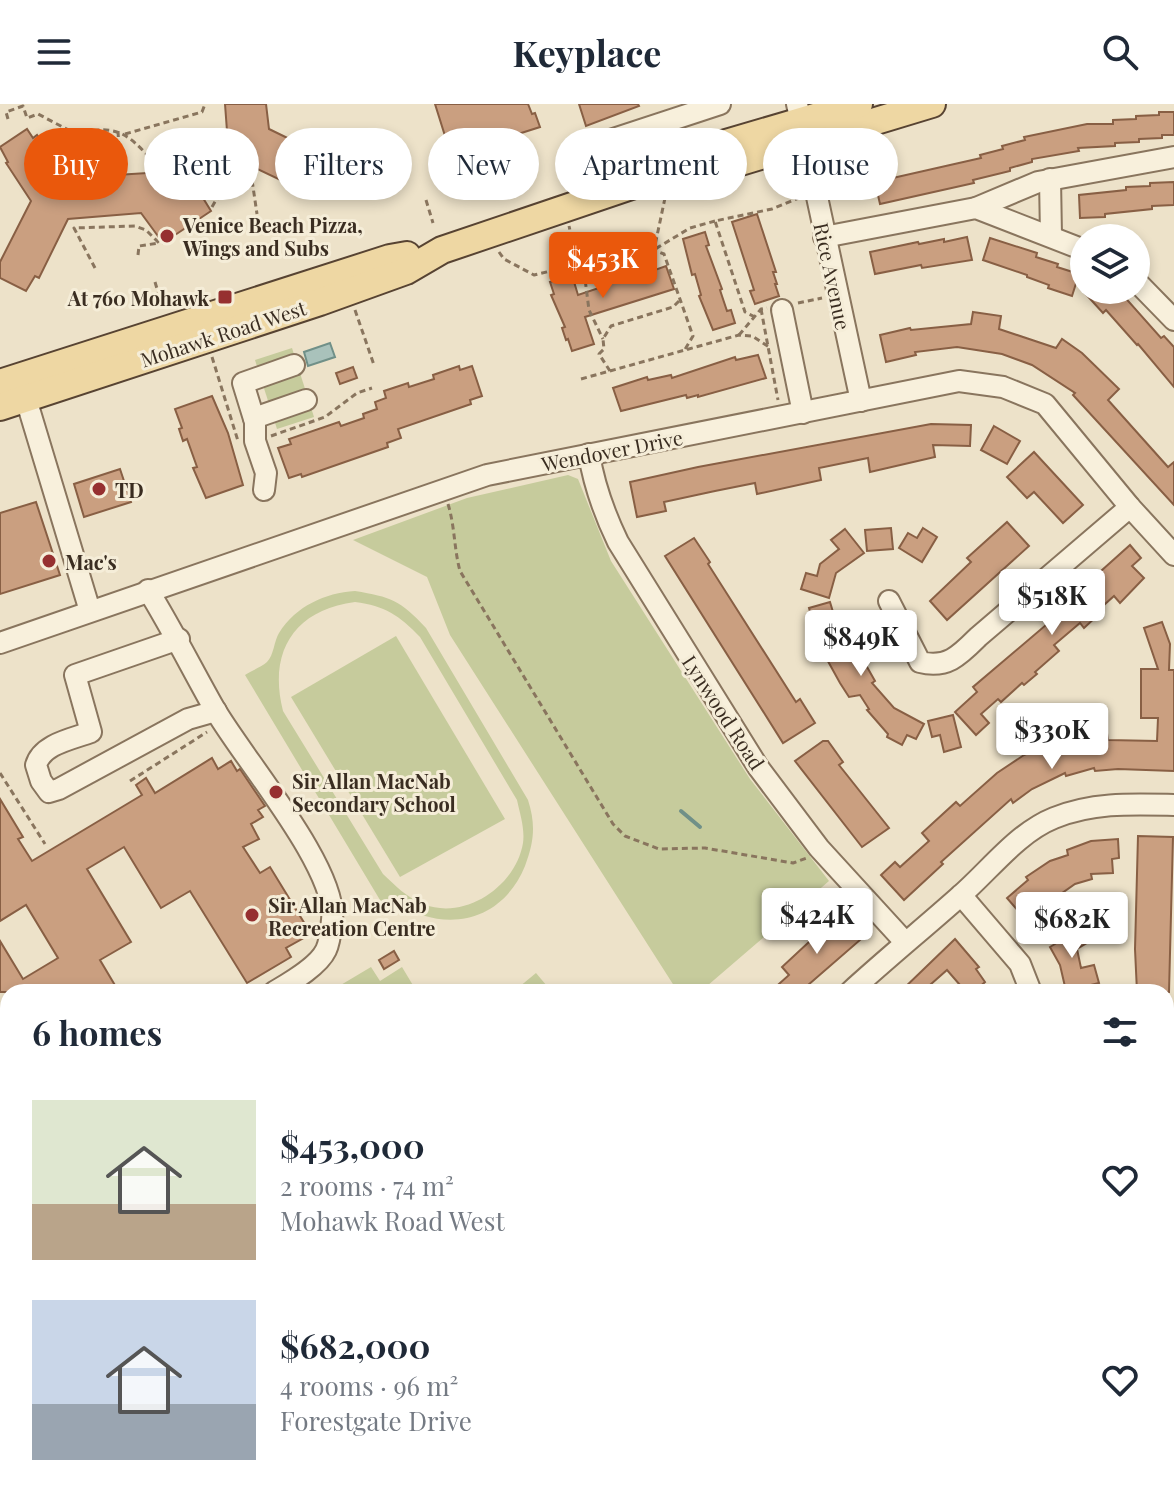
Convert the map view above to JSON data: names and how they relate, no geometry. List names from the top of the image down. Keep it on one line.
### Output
{"streets":{"main road":["Mohawk Road West"],"street":["Rice Avenue","Wendover Drive","Lynwood Road"]},"crossings":[["Rice Avenue","Wendover Drive"],["Wendover Drive","Lynwood Road"]],"places":{"other":["Venice Beach Pizza, Wings and Subs","TD","Mac's","Sir Allan MacNab Secondary School","Sir Allan MacNab Recreation Centre"],"transit":["At 760 Mohawk"]},"page":{"header":"Keyplace","chip":["Buy","Rent","Filters","New","Apartment","House"],"price":["$453K","$518K","$849K","$330K","$424K","$682K"],"heading":"6 homes","list":[{"name":"$453,000","note":"2 rooms · 74 m² · Mohawk Road West"},{"name":"$682,000","note":"4 rooms · 96 m² · Forestgate Drive"}]}}
